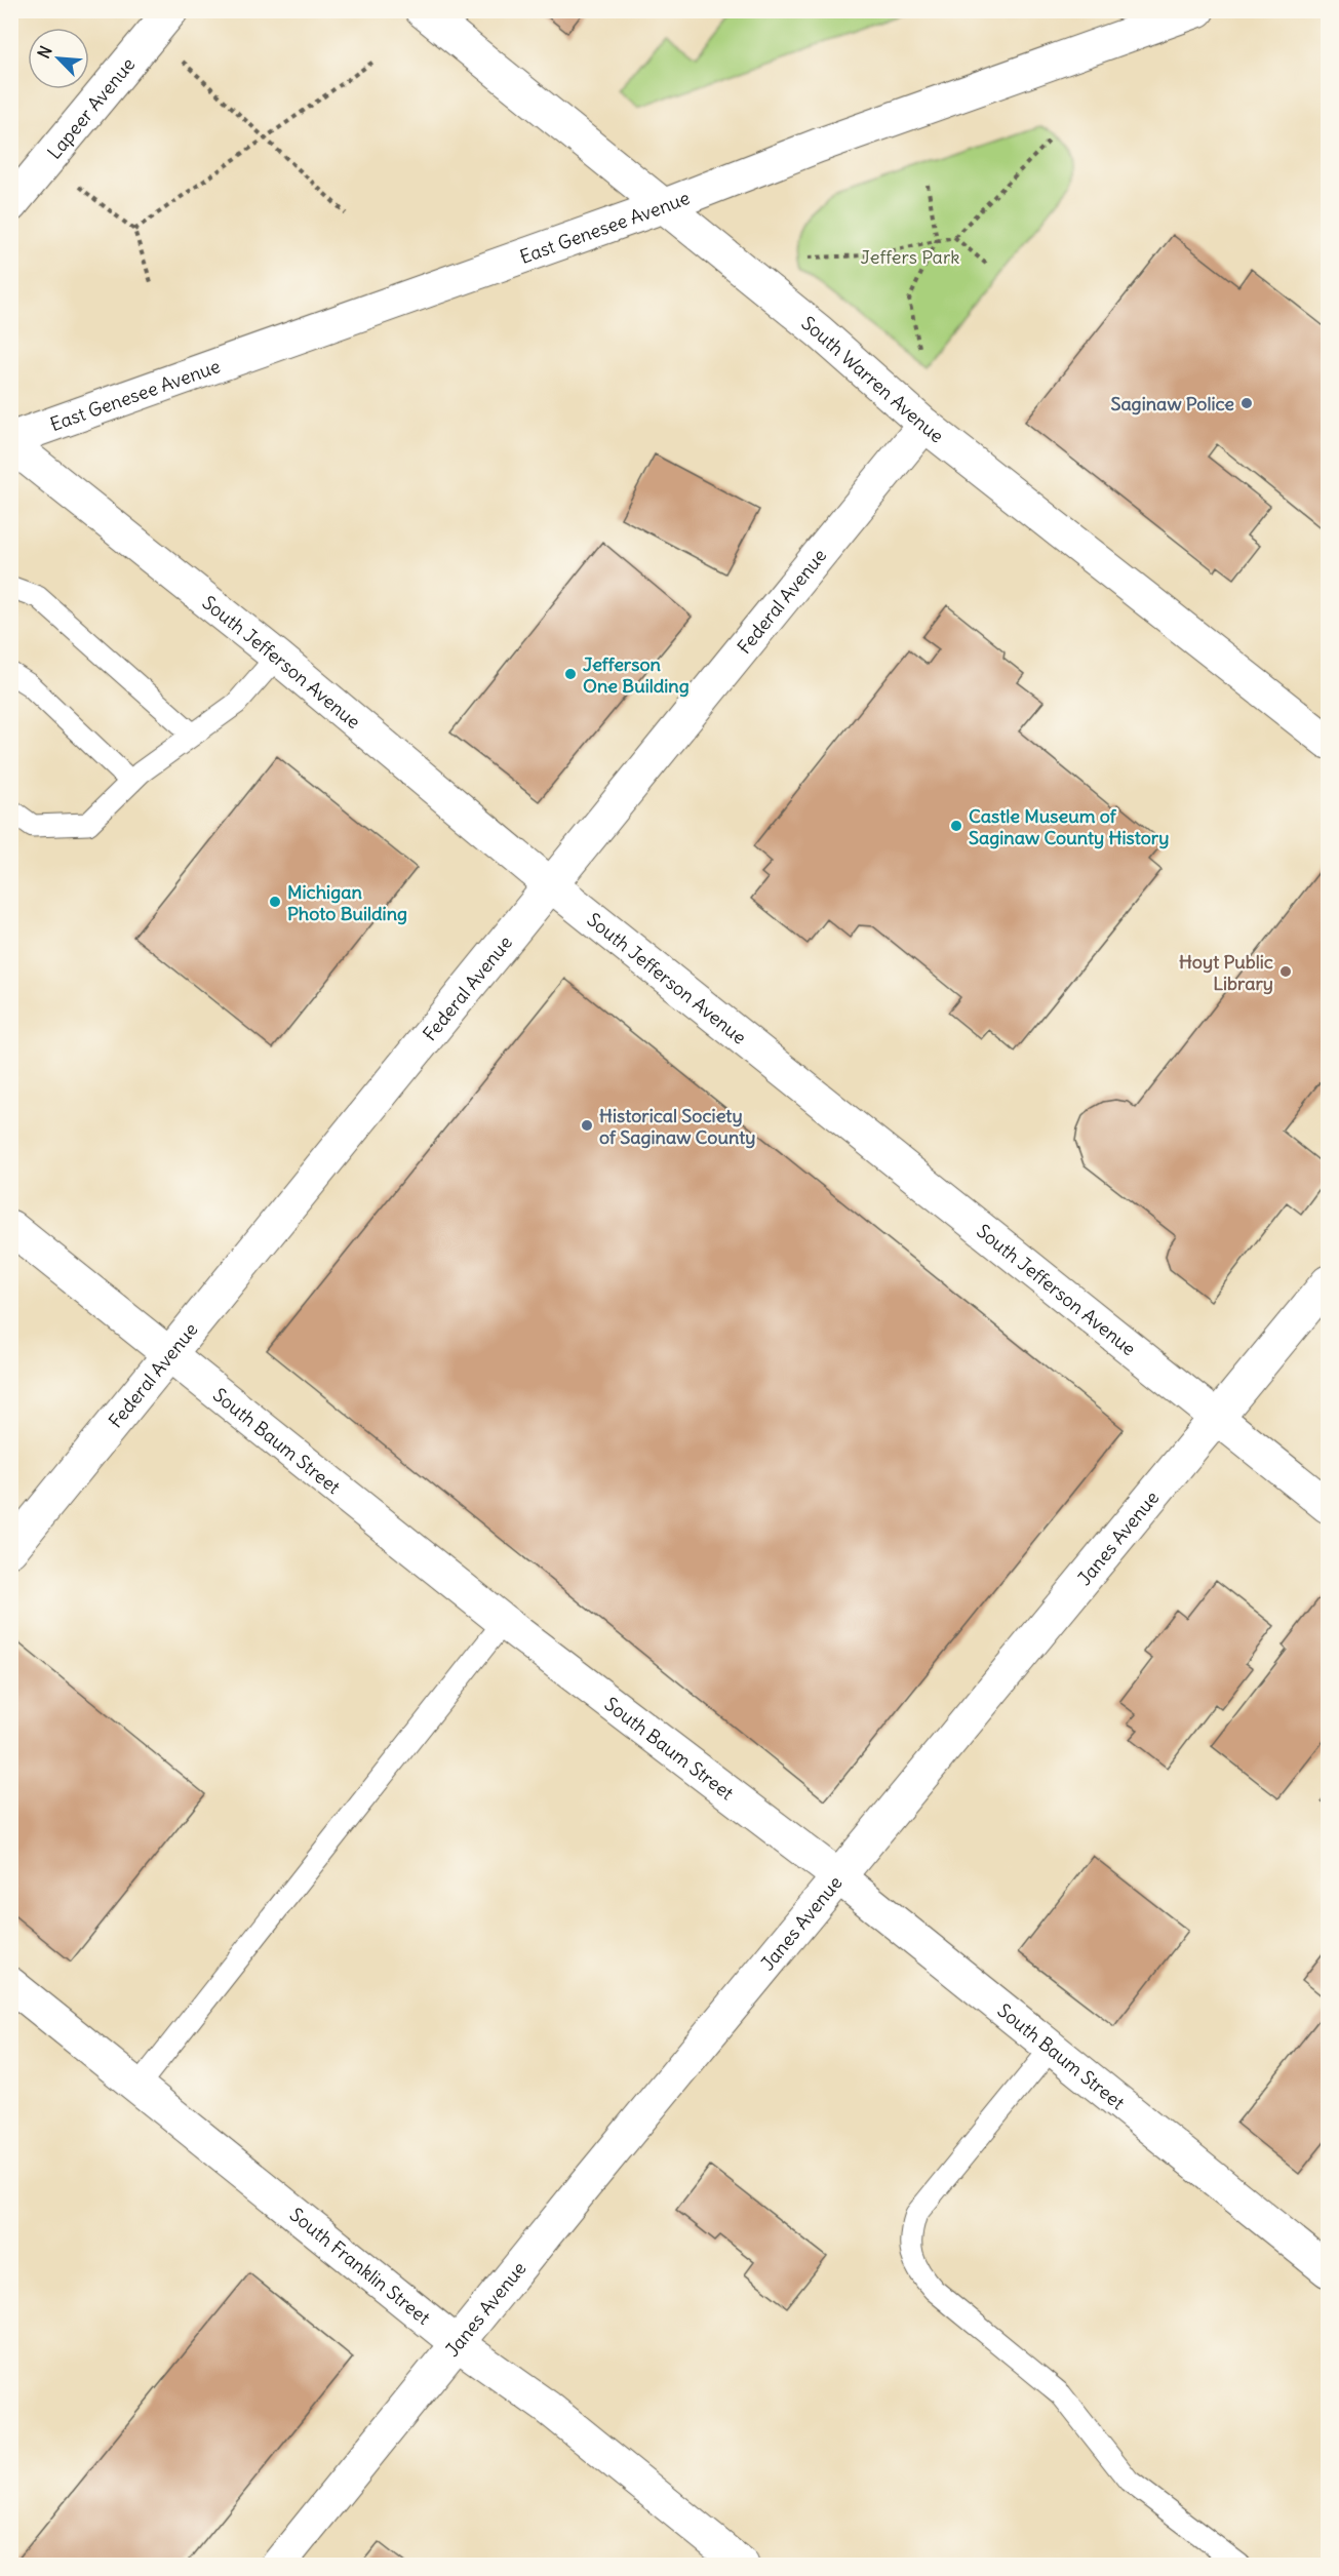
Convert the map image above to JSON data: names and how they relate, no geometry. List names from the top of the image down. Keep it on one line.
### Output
{"streets":{"street":["Lapeer Avenue","East Genesee Avenue","South Warren Avenue","Federal Avenue","South Jefferson Avenue","South Baum Street","Janes Avenue","South Franklin Street"]},"crossings":[["East Genesee Avenue","South Warren Avenue"],["East Genesee Avenue","South Jefferson Avenue"],["South Warren Avenue","Federal Avenue"],["Federal Avenue","South Jefferson Avenue"],["Federal Avenue","South Baum Street"],["South Jefferson Avenue","Janes Avenue"],["South Baum Street","Janes Avenue"],["Janes Avenue","South Franklin Street"]],"parks":["Jeffers Park"],"places":["Saginaw Police","Jefferson One Building","Castle Museum of Saginaw County History","Michigan Photo Building","Hoyt Public Library","Historical Society of Saginaw County"],"north":"top left"}
